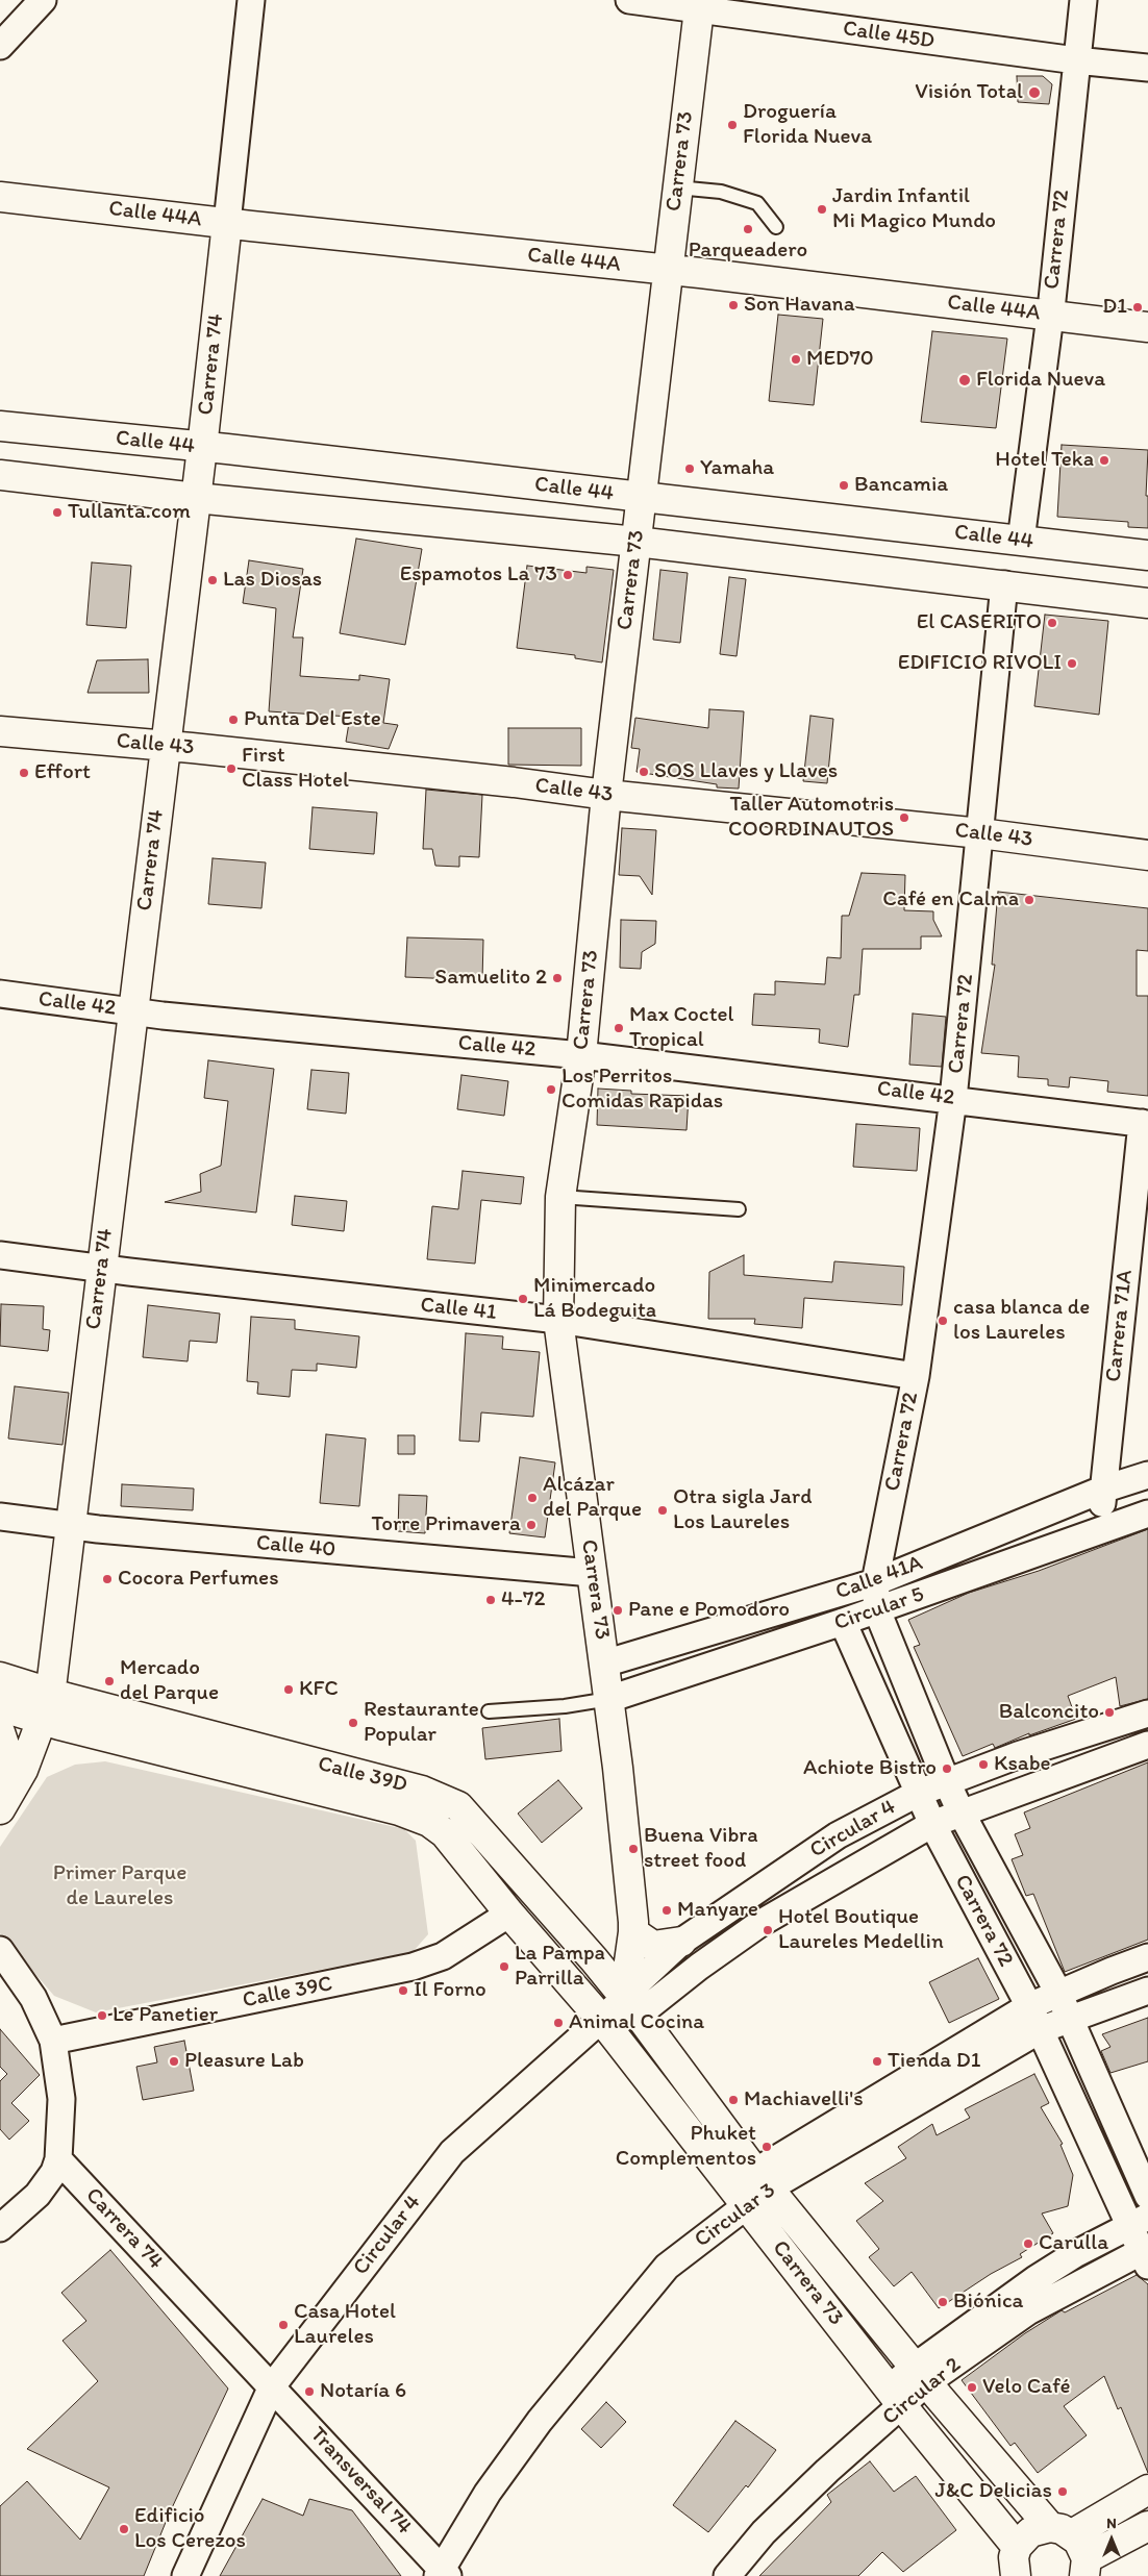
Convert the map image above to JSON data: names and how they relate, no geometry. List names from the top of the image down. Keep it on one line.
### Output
{"streets":{"street":["Calle 45D","Carrera 73","Calle 44A","Carrera 72","Carrera 74","Calle 44","Calle 43","Calle 42","Calle 41","Carrera 71A","Calle 40","Calle 41A","Circular 5","Calle 39D","Circular 4","Calle 39C","Circular 3","Circular 2","Transversal 74"]},"crossings":[["Calle 45D","Carrera 73"],["Calle 45D","Carrera 72"],["Carrera 73","Calle 44A"],["Carrera 73","Calle 44"],["Carrera 73","Calle 43"],["Carrera 73","Calle 42"],["Carrera 73","Calle 41"],["Carrera 73","Calle 40"],["Carrera 73","Calle 41A"],["Carrera 73","Circular 5"],["Carrera 73","Calle 39D"],["Carrera 73","Circular 4"],["Carrera 73","Circular 3"],["Carrera 73","Circular 2"],["Calle 44A","Carrera 72"],["Calle 44A","Carrera 74"],["Carrera 72","Calle 44"],["Carrera 72","Calle 43"],["Carrera 72","Calle 42"],["Carrera 72","Calle 41"],["Carrera 72","Calle 41A"],["Carrera 72","Circular 5"],["Carrera 72","Circular 4"],["Carrera 72","Circular 3"],["Carrera 72","Circular 2"],["Carrera 74","Calle 44"],["Carrera 74","Calle 43"],["Carrera 74","Calle 42"],["Carrera 74","Calle 41"],["Carrera 74","Calle 40"],["Carrera 74","Calle 39D"],["Carrera 74","Circular 4"],["Carrera 74","Transversal 74"],["Calle 42","Carrera 71A"],["Carrera 71A","Calle 41A"],["Carrera 71A","Circular 5"],["Calle 39D","Circular 4"],["Calle 39D","Calle 39C"],["Circular 4","Transversal 74"],["Circular 3","Transversal 74"]],"parks":["Primer Parque de Laureles"],"places":["Visión Total","Droguería Florida Nueva","Jardin Infantil Mi Magico Mundo","Parqueadero","Son Havana","D1","MED70","Florida Nueva","Hotel Teka","Yamaha","Bancamia","Tullanta.com","Espamotos La 73","Las Diosas","El CASERITO","EDIFICIO RIVOLI","Punta Del Este","First Class Hotel","SOS Llaves y Llaves","Effort","Taller Automotris COORDINAUTOS","Café en Calma","Samuelito 2","Max Coctel Tropical","Los Perritos Comidas Rapidas","Minimercado Lá Bodeguita","casa blanca de los Laureles","Alcázar del Parque","Otra sigla Jard Los Laureles","Torre Primavera","Cocora Perfumes","4-72","Pane e Pomodoro","Mercado del Parque","KFC","Balconcito","Restaurante Popular","Ksabe","Achiote Bistro","Buena Vibra street food","Manyare","Hotel Boutique Laureles Medellin","La Pampa Parrilla","Il Forno","Le Panetier","Animal Cocina","Pleasure Lab","Tienda D1","Machiavelli's","Phuket Complementos","Carulla","Biónica","Casa Hotel Laureles","Velo Café","Notaría 6","J&C Delicias","Edificio Los Cerezos"],"north":"top"}
